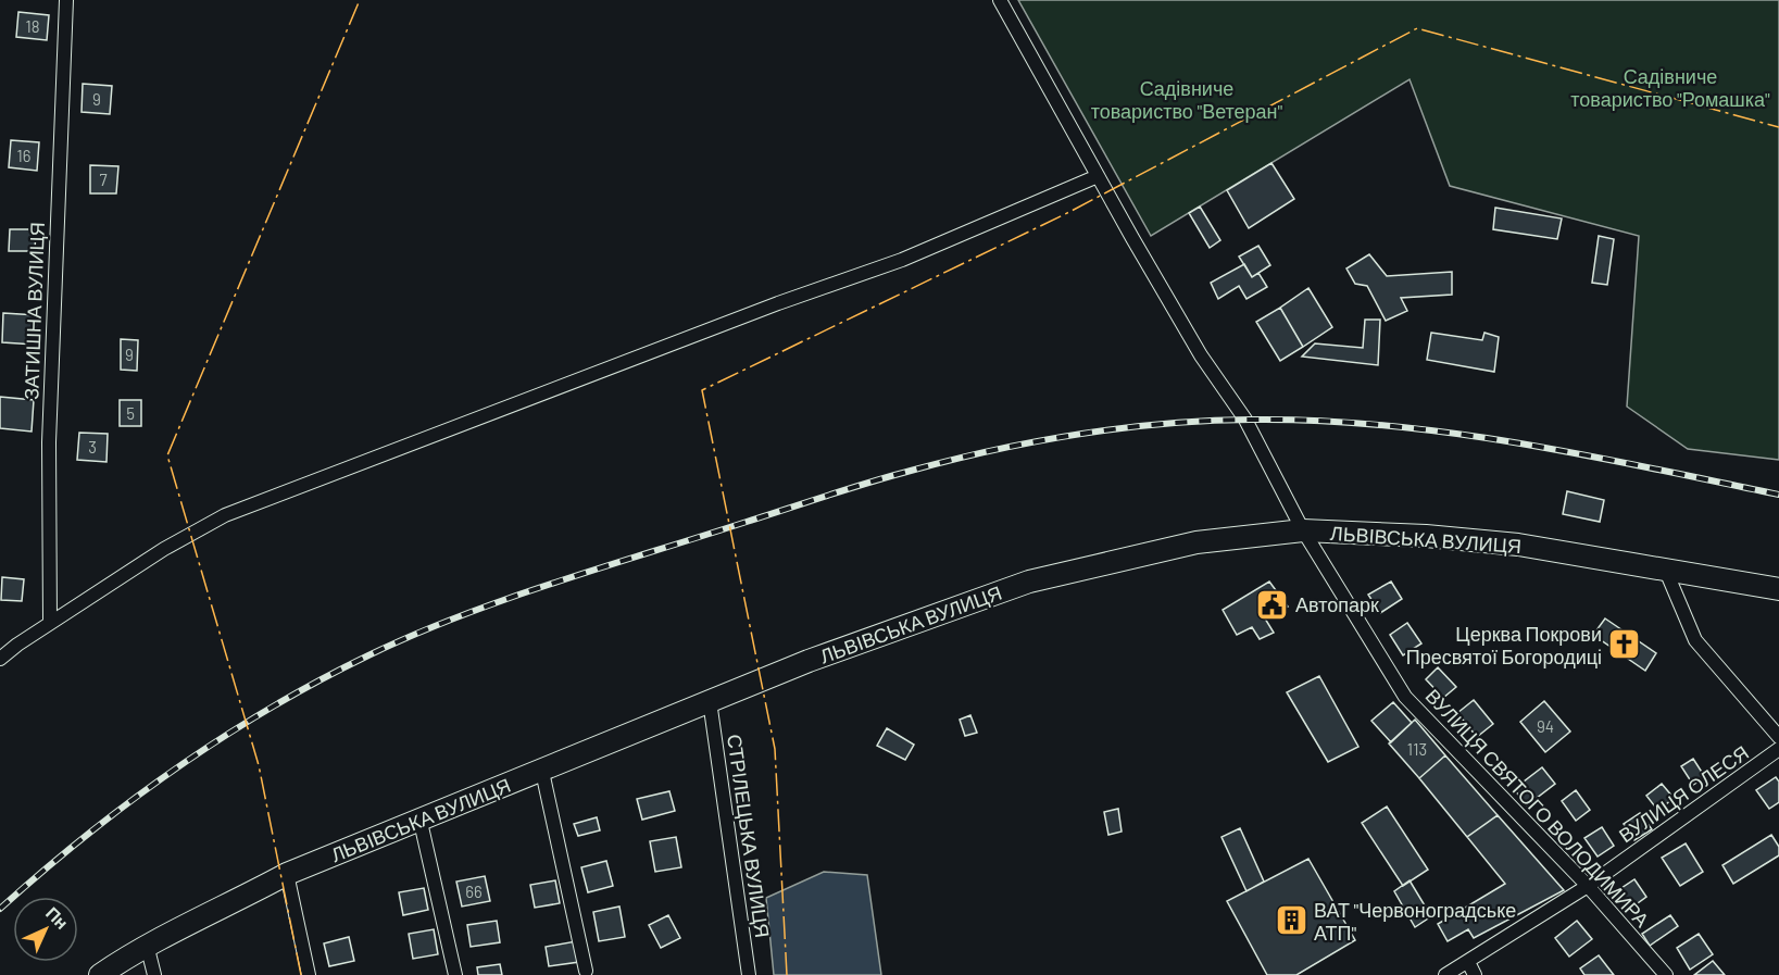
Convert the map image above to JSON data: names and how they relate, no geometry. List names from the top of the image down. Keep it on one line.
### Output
{"streets":{"main road":["ЛЬВІВСЬКА ВУЛИЦЯ"],"street":["ЗАТИШНА ВУЛИЦЯ","ВУЛИЦЯ ОЛЕСЯ","ВУЛИЦЯ СВЯТОГО ВОЛОДИМИРА","СТРІЛЕЦЬКА ВУЛИЦЯ"]},"crossings":[["ЛЬВІВСЬКА ВУЛИЦЯ","ВУЛИЦЯ СВЯТОГО ВОЛОДИМИРА"],["ЛЬВІВСЬКА ВУЛИЦЯ","СТРІЛЕЦЬКА ВУЛИЦЯ"],["ВУЛИЦЯ ОЛЕСЯ","ВУЛИЦЯ СВЯТОГО ВОЛОДИМИРА"]],"parks":["Садівниче товариство \"Ромашка\"","Садівниче товариство \"Ветеран\""],"places":{"public building":["Автопарк"],"church":["Церква Покрови Пресвятої Богородиці"],"building":["ВАТ \"Червоноградське АТП\""]},"house_numbers":["18","9","16","7","9","5","3","94","113","66"],"north":"top right"}
